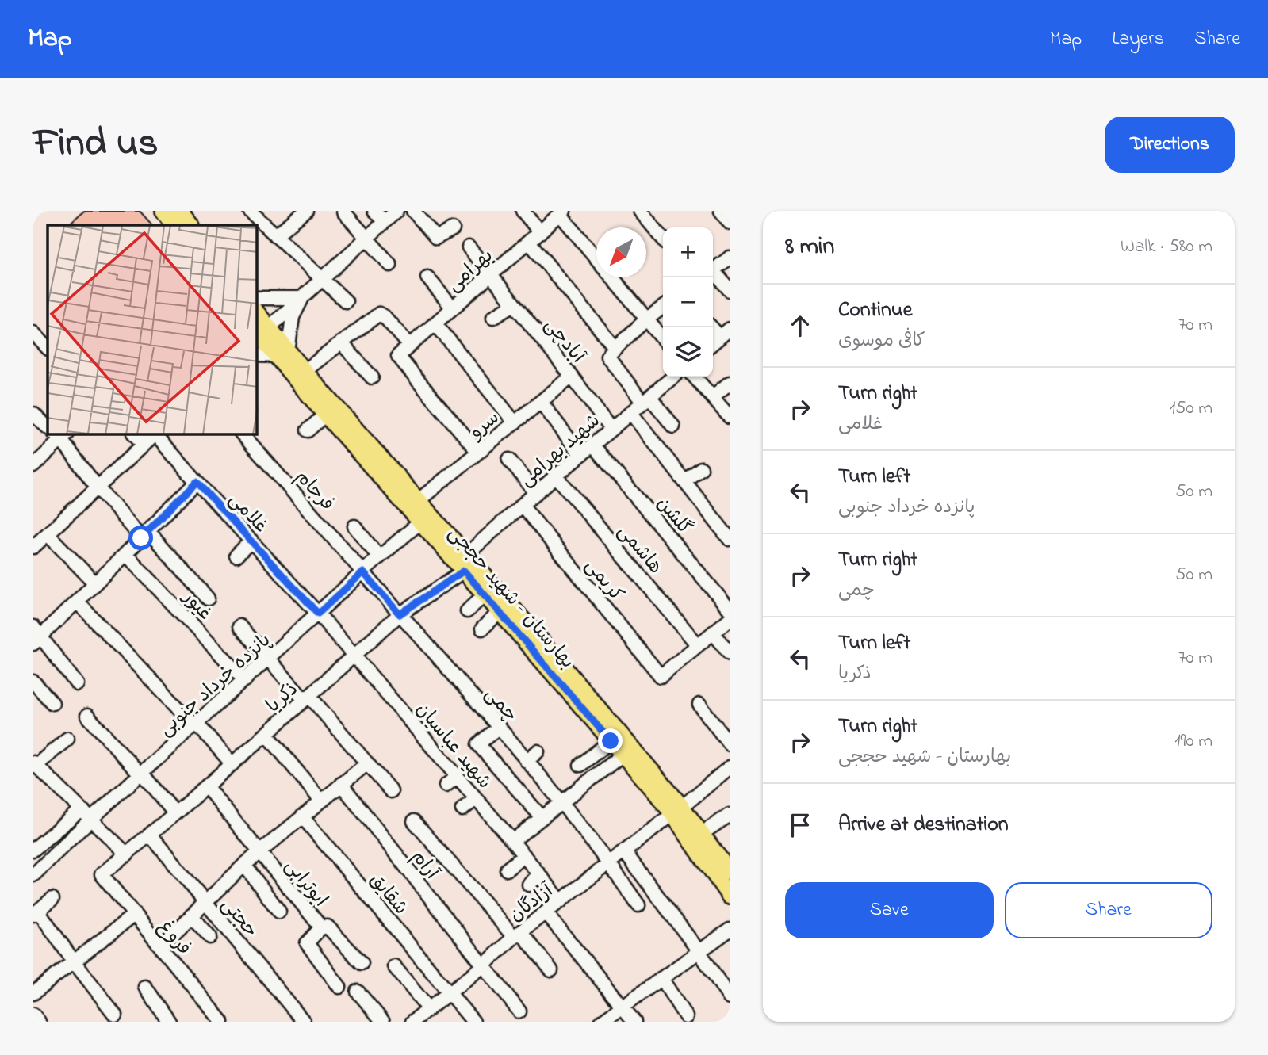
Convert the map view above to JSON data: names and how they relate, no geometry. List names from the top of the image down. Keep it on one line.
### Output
{"streets":{"main road":["بهارستان - شهید حججی"],"street":["بهرامی","آبادچی","سرو","شهید بهرامی","فرجام","غلامی","گلشن","هاشمی","کریمی","غیور","پانزده خرداد جنوبی","ذکریا","چمی","شهید عباسیان","آرام","ابوترابی","شقایق","آزادگان","حجتی","فروغ"]},"crossings":[["بهرامی","آبادچی"],["بهرامی","سرو"],["آبادچی","سرو"],["آبادچی","شهید بهرامی"],["سرو","بهارستان - شهید حججی"],["شهید بهرامی","گلشن"],["شهید بهرامی","هاشمی"],["شهید بهرامی","کریمی"],["شهید بهرامی","بهارستان - شهید حججی"],["فرجام","پانزده خرداد جنوبی"],["فرجام","چمی"],["غلامی","پانزده خرداد جنوبی"],["غلامی","شهید عباسیان"],["هاشمی","کریمی"],["بهارستان - شهید حججی","پانزده خرداد جنوبی"],["بهارستان - شهید حججی","ذکریا"],["بهارستان - شهید حججی","آزادگان"],["غیور","پانزده خرداد جنوبی"],["پانزده خرداد جنوبی","چمی"],["پانزده خرداد جنوبی","شهید عباسیان"],["ذکریا","چمی"],["ذکریا","شهید عباسیان"],["ذکریا","ابوترابی"],["ذکریا","حجتی"],["ذکریا","فروغ"],["چمی","آزادگان"],["شهید عباسیان","آزادگان"],["آرام","آزادگان"],["شقایق","آزادگان"]],"north":"bottom left","page":{"header":"Map","nav":["Map","Layers","Share"],"title":"Find us","buttons":["Directions",["Save","Share"]],"heading":["8 min","Walk · 580 m"],"map_buttons":["+","−"],"list":[["Continue","کافی موسوی","70 m"],["Turn right","غلامی","150 m"],["Turn left","پانزده خرداد جنوبی","50 m"],["Turn right","چمی","50 m"],["Turn left","ذکریا","70 m"],["Turn right","بهارستان - شهید حججی","190 m"],"Arrive at destination"]}}
